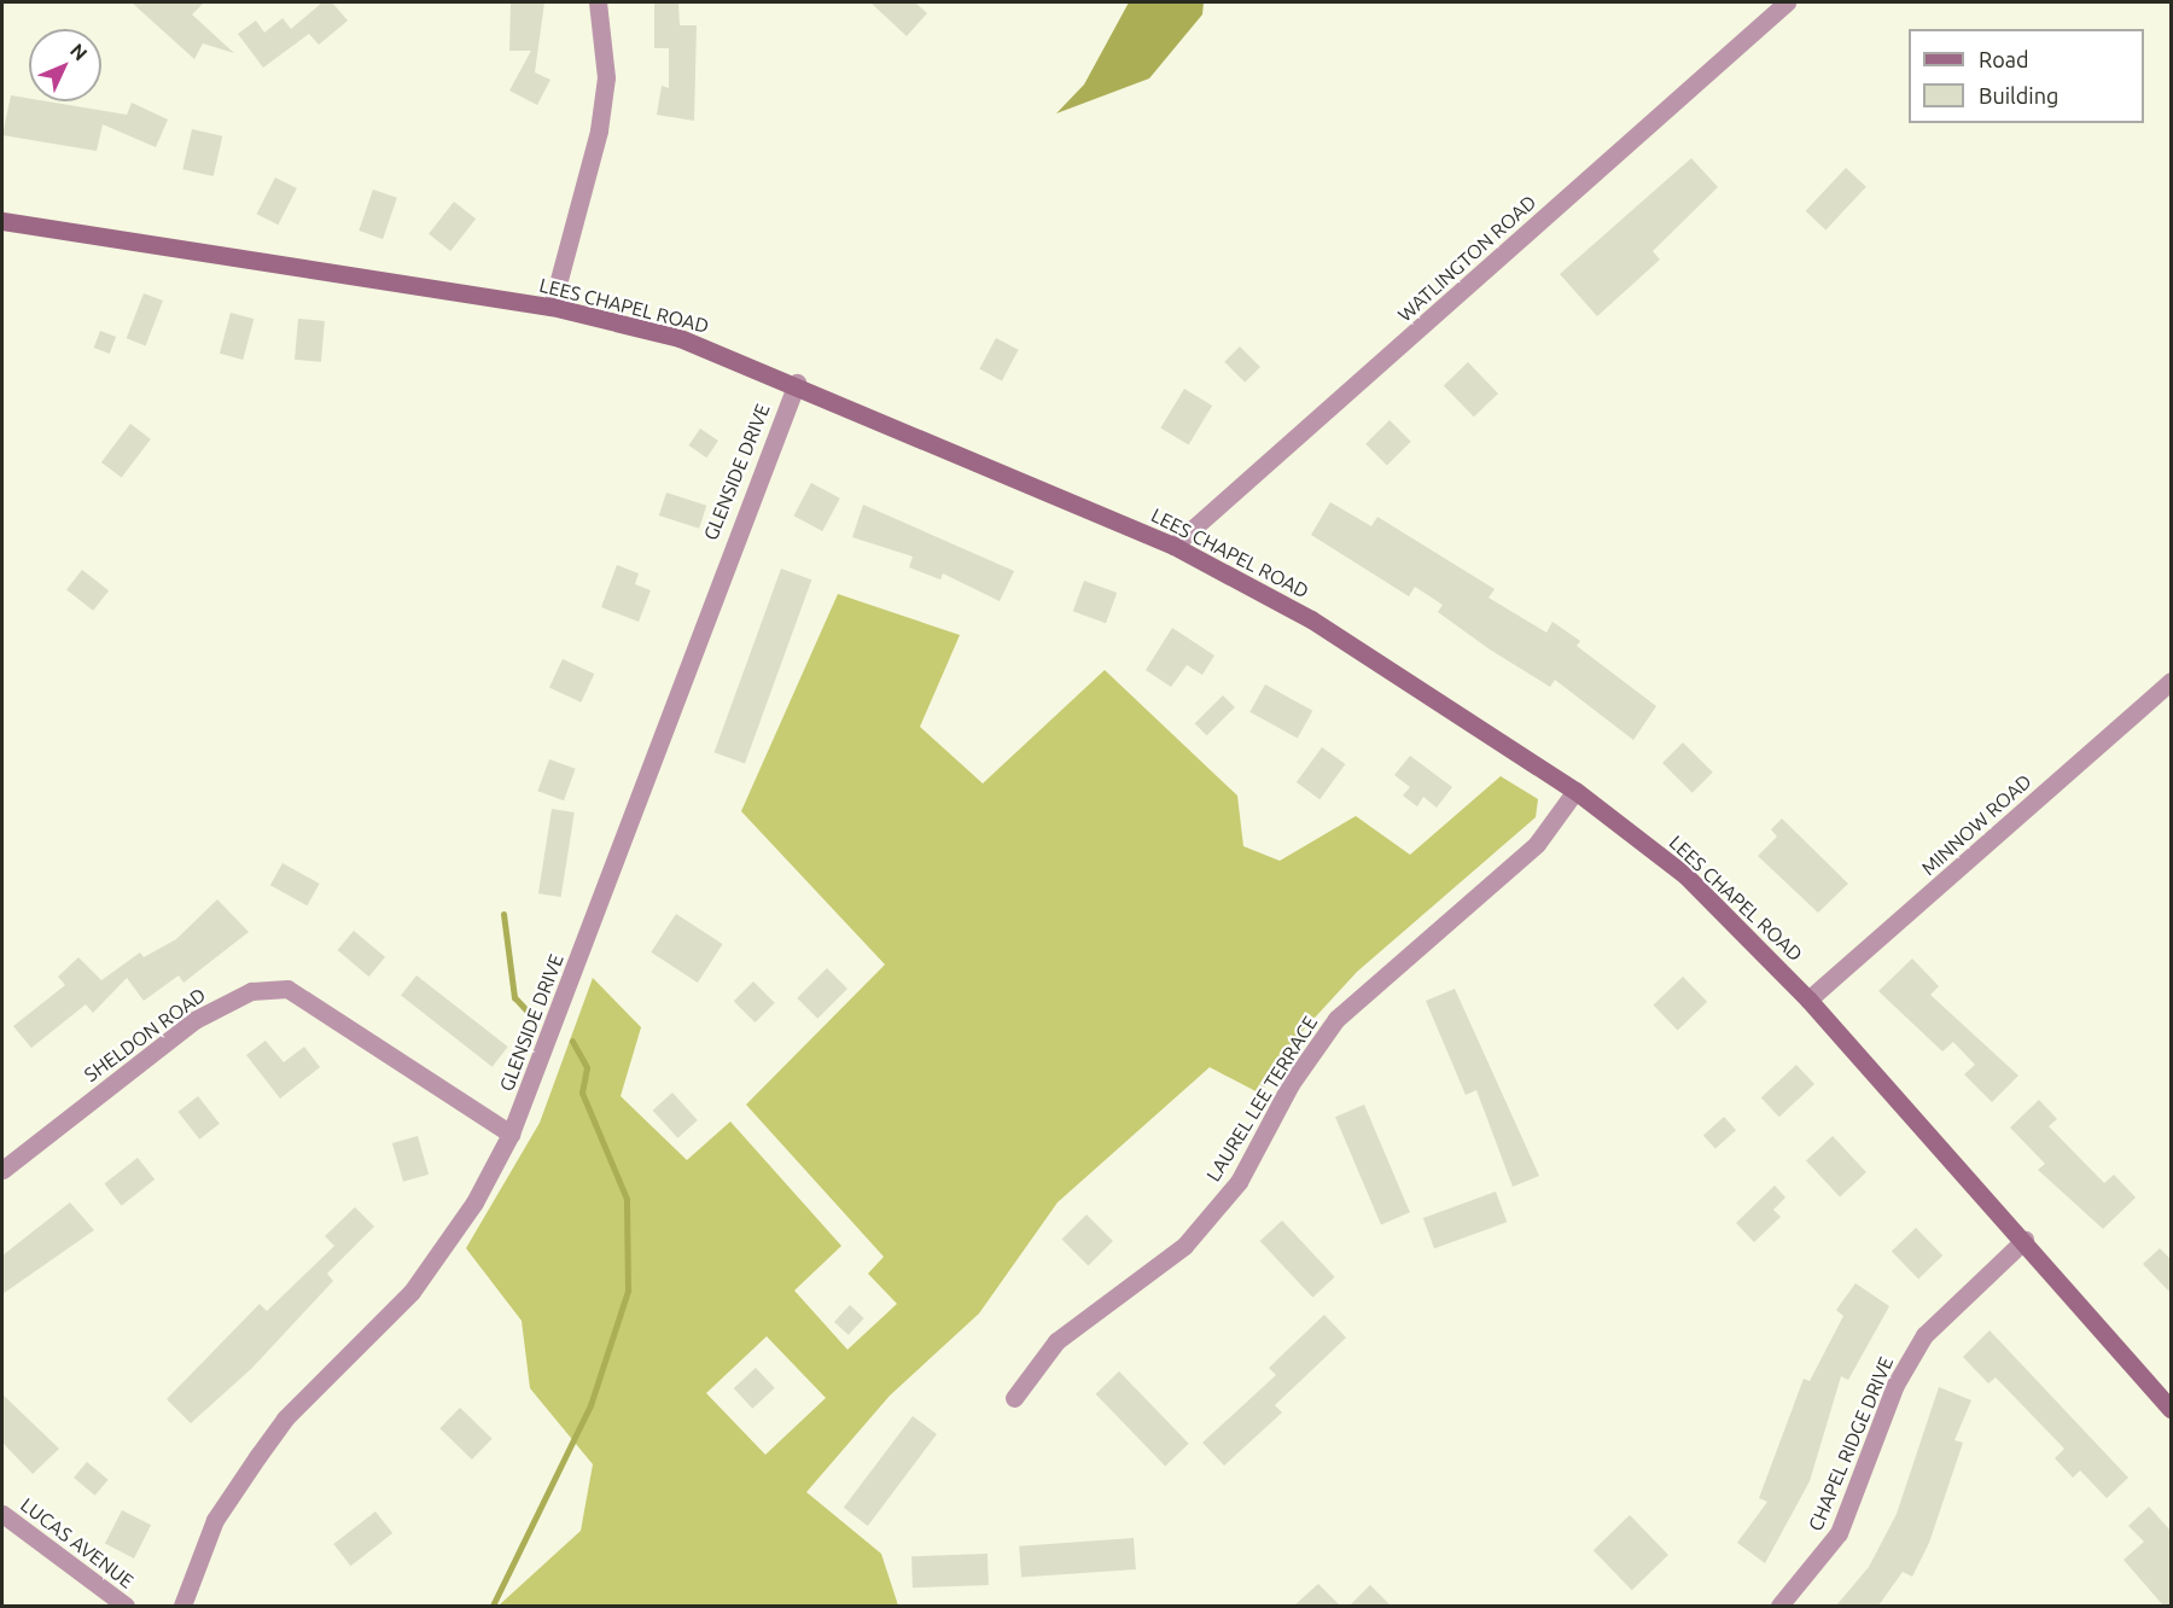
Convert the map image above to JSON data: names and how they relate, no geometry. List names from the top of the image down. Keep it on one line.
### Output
{"streets":{"main road":["LEES CHAPEL ROAD"],"street":["WATLINGTON ROAD","GLENSIDE DRIVE","MINNOW ROAD","SHELDON ROAD","LAUREL LEE TERRACE","CHAPEL RIDGE DRIVE","LUCAS AVENUE"]},"crossings":[["WATLINGTON ROAD","LEES CHAPEL ROAD"],["LEES CHAPEL ROAD","GLENSIDE DRIVE"],["LEES CHAPEL ROAD","MINNOW ROAD"],["LEES CHAPEL ROAD","LAUREL LEE TERRACE"],["LEES CHAPEL ROAD","CHAPEL RIDGE DRIVE"],["GLENSIDE DRIVE","SHELDON ROAD"]],"legend":["Road","Building"],"north":"top right"}
